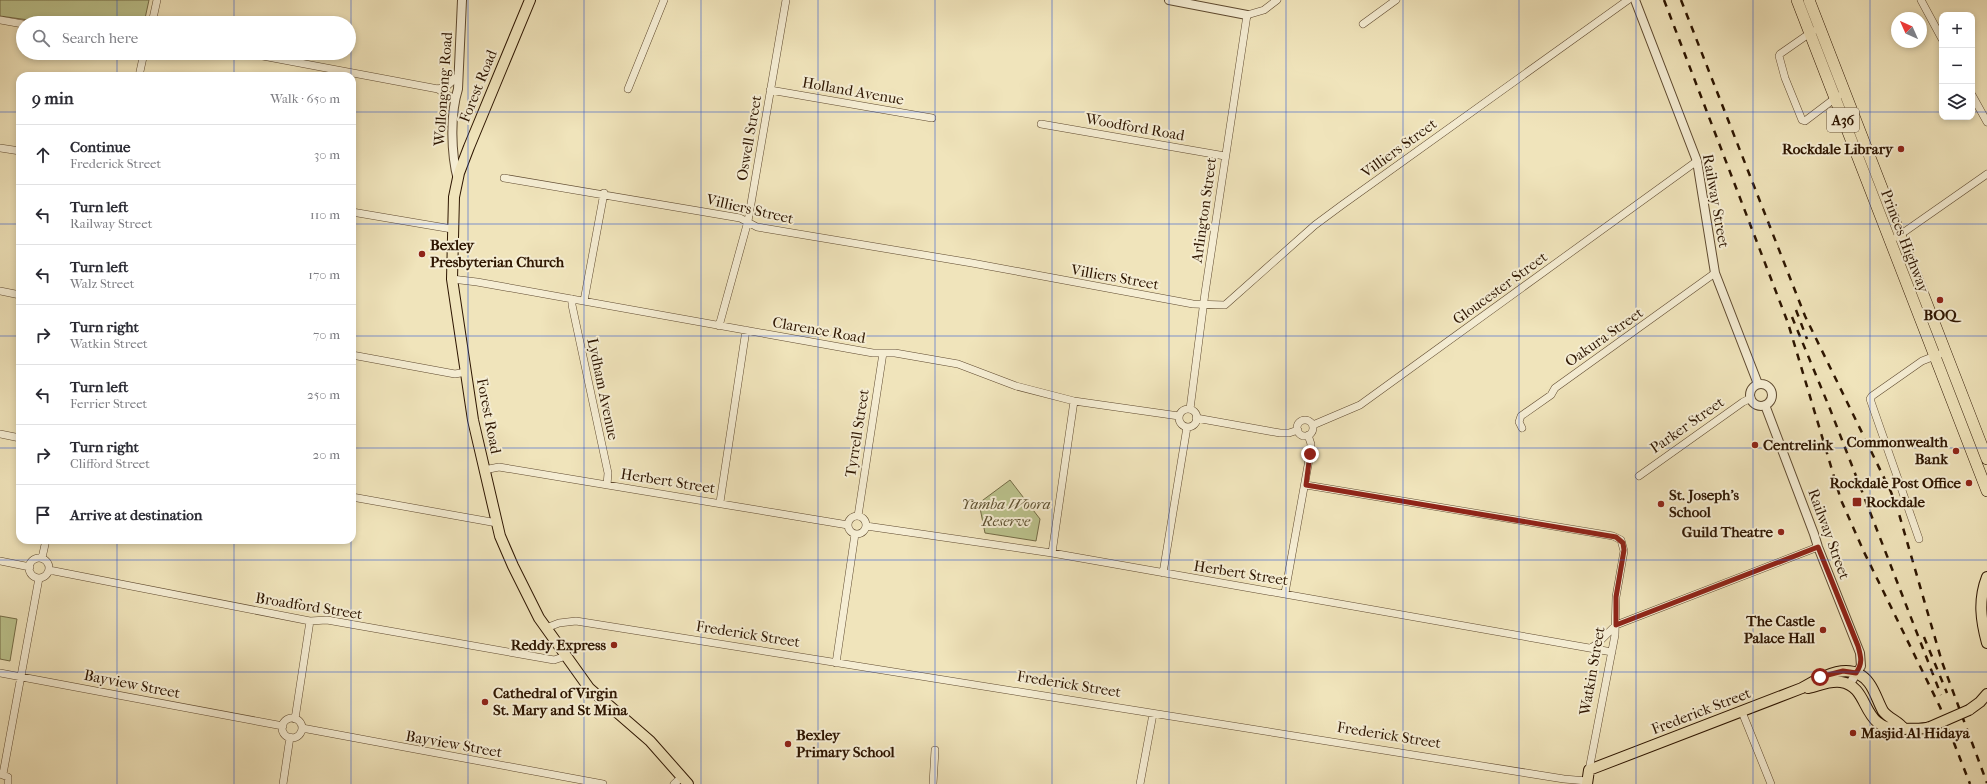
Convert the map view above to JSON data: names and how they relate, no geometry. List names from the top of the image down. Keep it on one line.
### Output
{"streets":{"highway":["A36","Princes Highway"],"main road":["Forest Road","Frederick Street"],"street":["Wollongong Road","Holland Avenue","Woodford Road","Oswell Street","Villiers Street","Railway Street","Arlington Street","Gloucester Street","Clarence Road","Oakura Street","Lydham Avenue","Parker Street","Tyrrell Street","Herbert Street","Broadford Street","Watkin Street","Bayview Street"]},"crossings":[["Forest Road","Wollongong Road"],["Forest Road","Clarence Road"],["Forest Road","Herbert Street"],["Forest Road","Broadford Street"],["Forest Road","Frederick Street"],["Holland Avenue","Oswell Street"],["Woodford Road","Arlington Street"],["Oswell Street","Villiers Street"],["Oswell Street","Clarence Road"],["Villiers Street","Arlington Street"],["Railway Street","Gloucester Street"],["Railway Street","Oakura Street"],["Railway Street","Parker Street"],["Railway Street","Frederick Street"],["Arlington Street","Clarence Road"],["Clarence Road","Lydham Avenue"],["Clarence Road","Tyrrell Street"],["Lydham Avenue","Herbert Street"],["Tyrrell Street","Herbert Street"],["Herbert Street","Watkin Street"],["Frederick Street","Watkin Street"]],"parks":["Yamba Woora Reserve"],"places":{"other":["Rockdale Library","Bexley Presbyterian Church","BOQ","Centrelink","Commonwealth Bank","Rockdale Post Office","St. Joseph's School","Guild Theatre","The Castle Palace Hall","Reddy Express","Cathedral of Virgin St. Mary and St Mina","Masjid Al Hidaya","Bexley Primary School"],"transit":["Rockdale"]},"north":"top left","page":{"map_buttons":["+","−"],"search":"Search here","heading":["9 min","Walk · 650 m"],"list":[["Continue","Frederick Street","30 m"],["Turn left","Railway Street","110 m"],["Turn left","Walz Street","170 m"],["Turn right","Watkin Street","70 m"],["Turn left","Ferrier Street","250 m"],["Turn right","Clifford Street","20 m"],"Arrive at destination"]}}
